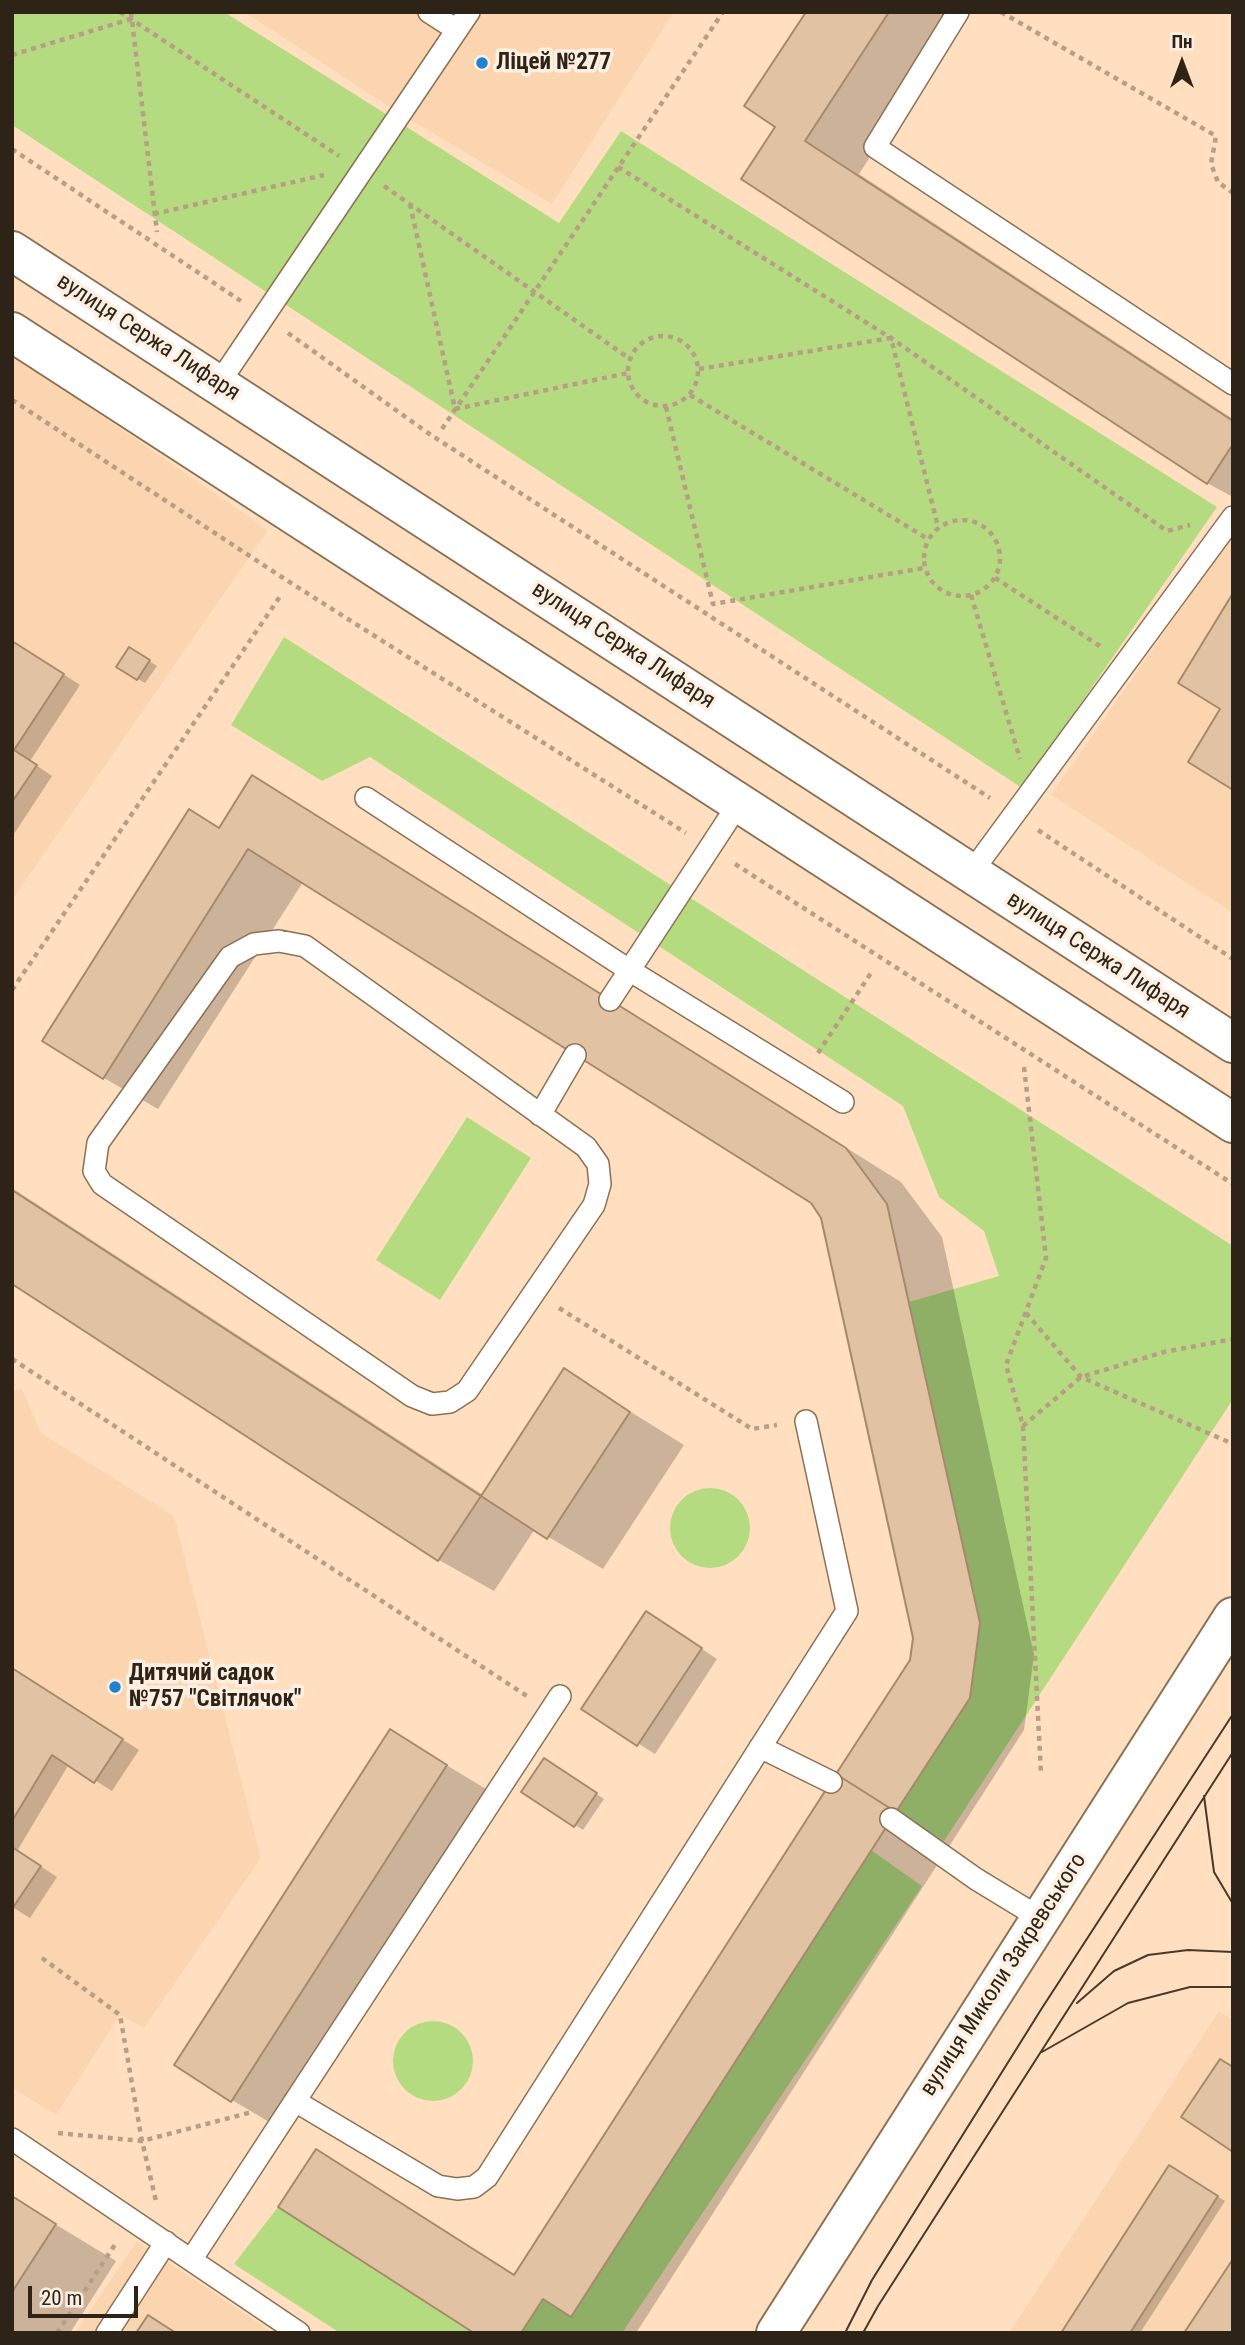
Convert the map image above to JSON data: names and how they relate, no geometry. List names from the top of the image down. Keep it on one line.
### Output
{"streets":{"street":["вулиця Сержа Лифаря","вулиця Миколи Закревського"]},"places":["Ліцей №277","Дитячий садок №757 \"Світлячок\""],"scale_bar":"20 m","north":"top"}
